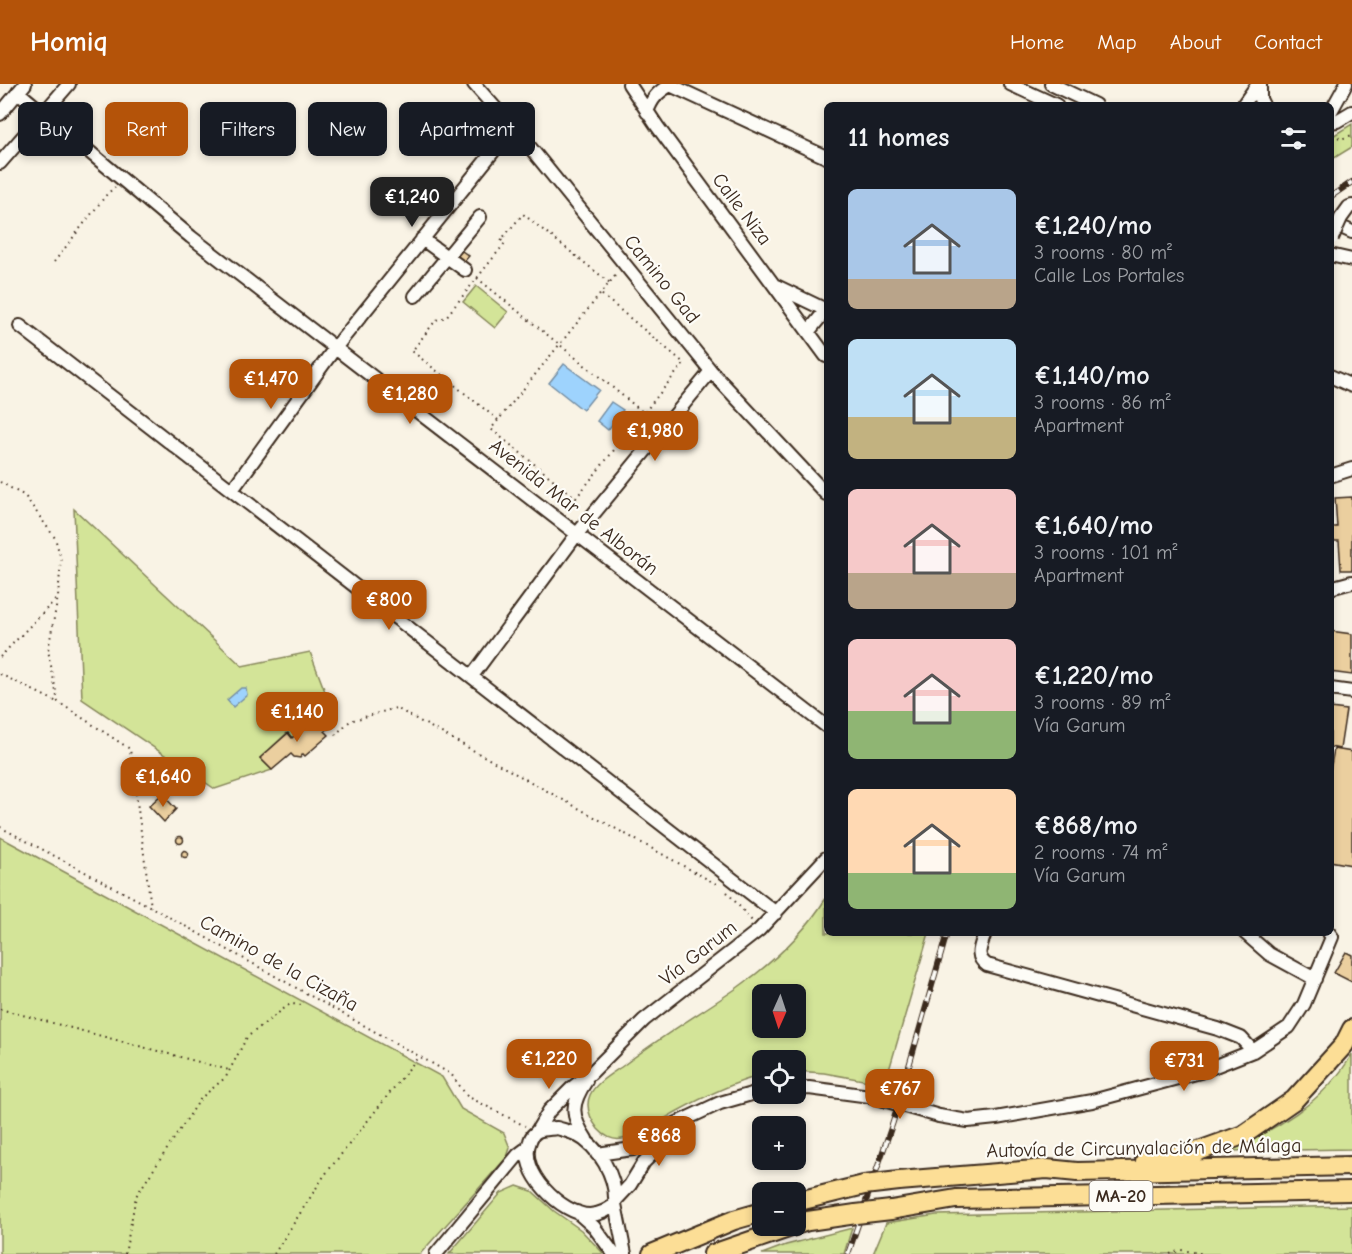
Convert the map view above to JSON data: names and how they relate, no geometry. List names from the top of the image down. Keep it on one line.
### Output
{"streets":{"highway":["Autovía de Circunvalación de Málaga","MA-20"],"street":["Calle Niza","Camino Gad","Avenida Mar de Alborán","Vía Garum"],"path":["Camino de la Cizaña"]},"crossings":[["Vía Garum","Camino de la Cizaña"]],"north":"bottom","page":{"header":"Homiq","nav":["Home","Map","About","Contact"],"chip":["Buy","Rent","Filters","New","Apartment"],"heading":"11 homes","list":[{"name":"€1,240/mo","note":"3 rooms · 80 m² · Calle Los Portales"},{"name":"€1,140/mo","note":"3 rooms · 86 m² · Apartment"},{"name":"€1,640/mo","note":"3 rooms · 101 m² · Apartment"},{"name":"€1,220/mo","note":"3 rooms · 89 m² · Vía Garum"},{"name":"€868/mo","note":"2 rooms · 74 m² · Vía Garum"}],"price":["€1,240","€1,470","€1,280","€1,980","€800","€1,140","€1,640","€1,220","€731","€767","€868"],"map_buttons":["+","−"]}}
